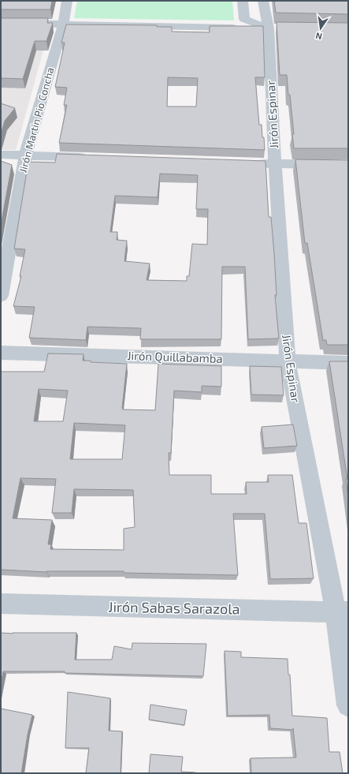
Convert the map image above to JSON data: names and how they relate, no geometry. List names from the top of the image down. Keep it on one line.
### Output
{"streets":{"street":["Jirón Espinar","Jirón Martin Pio Concha","Jirón Quillabamba","Jirón Sabas Sarazola"]},"crossings":[["Jirón Espinar","Jirón Quillabamba"],["Jirón Espinar","Jirón Sabas Sarazola"]],"north":"bottom"}
